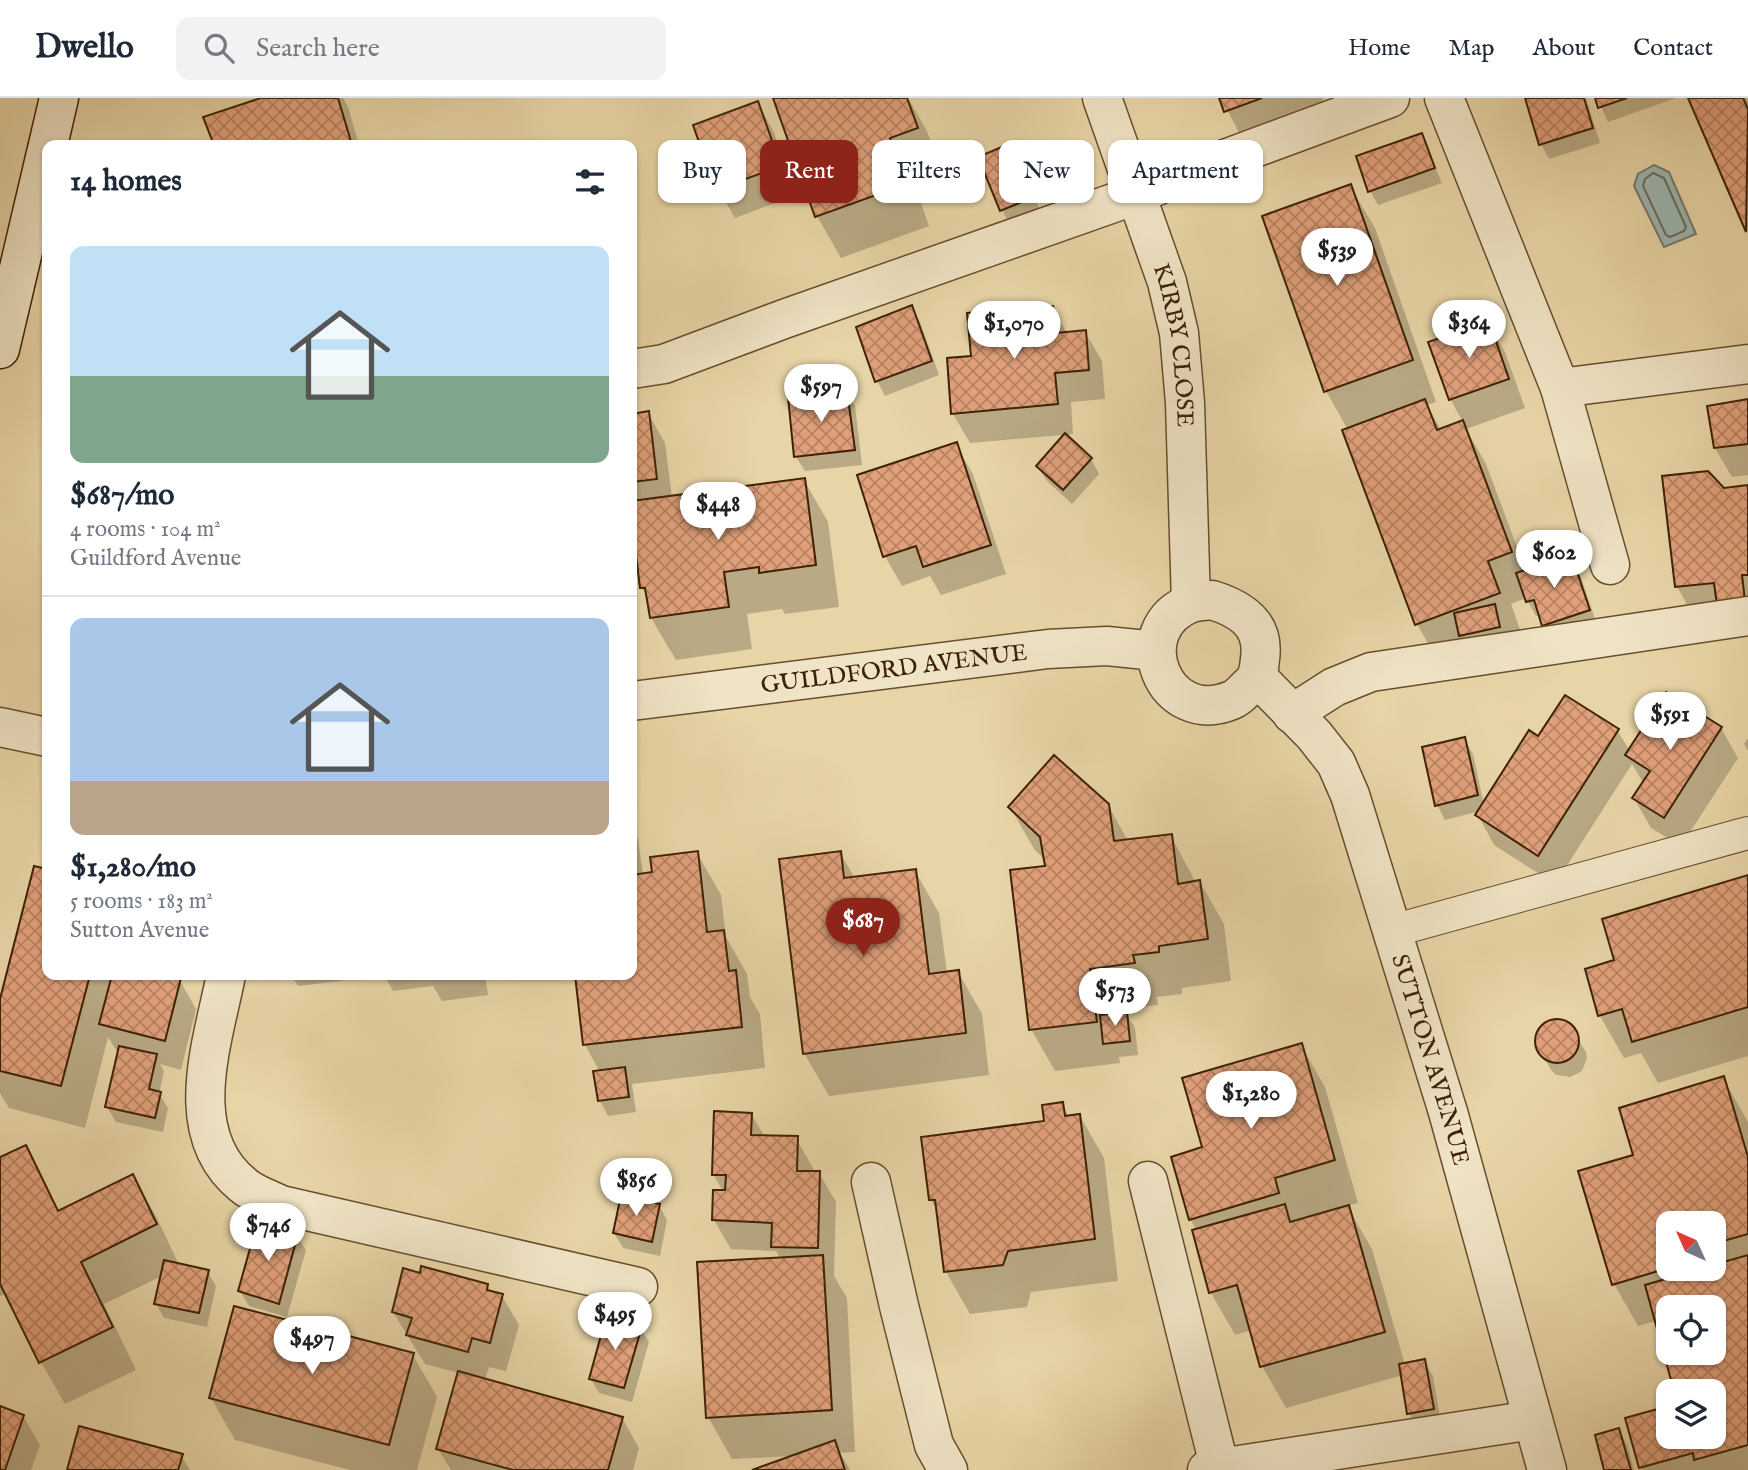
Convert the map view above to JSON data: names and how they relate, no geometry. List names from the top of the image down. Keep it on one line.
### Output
{"streets":{"street":["KIRBY CLOSE","GUILDFORD AVENUE","SUTTON AVENUE"]},"crossings":[["KIRBY CLOSE","GUILDFORD AVENUE"],["KIRBY CLOSE","SUTTON AVENUE"],["GUILDFORD AVENUE","SUTTON AVENUE"]],"north":"top left","page":{"header":"Dwello","search":"Search here","nav":["Home","Map","About","Contact"],"chip":["Buy","Rent","Filters","New","Apartment"],"heading":"14 homes","list":[{"name":"$687/mo","note":"4 rooms · 104 m² · Guildford Avenue"},{"name":"$1,280/mo","note":"5 rooms · 183 m² · Sutton Avenue"}],"price":["$539","$364","$1,070","$597","$448","$602","$591","$687","$573","$1,280","$856","$746","$495","$497"]}}
